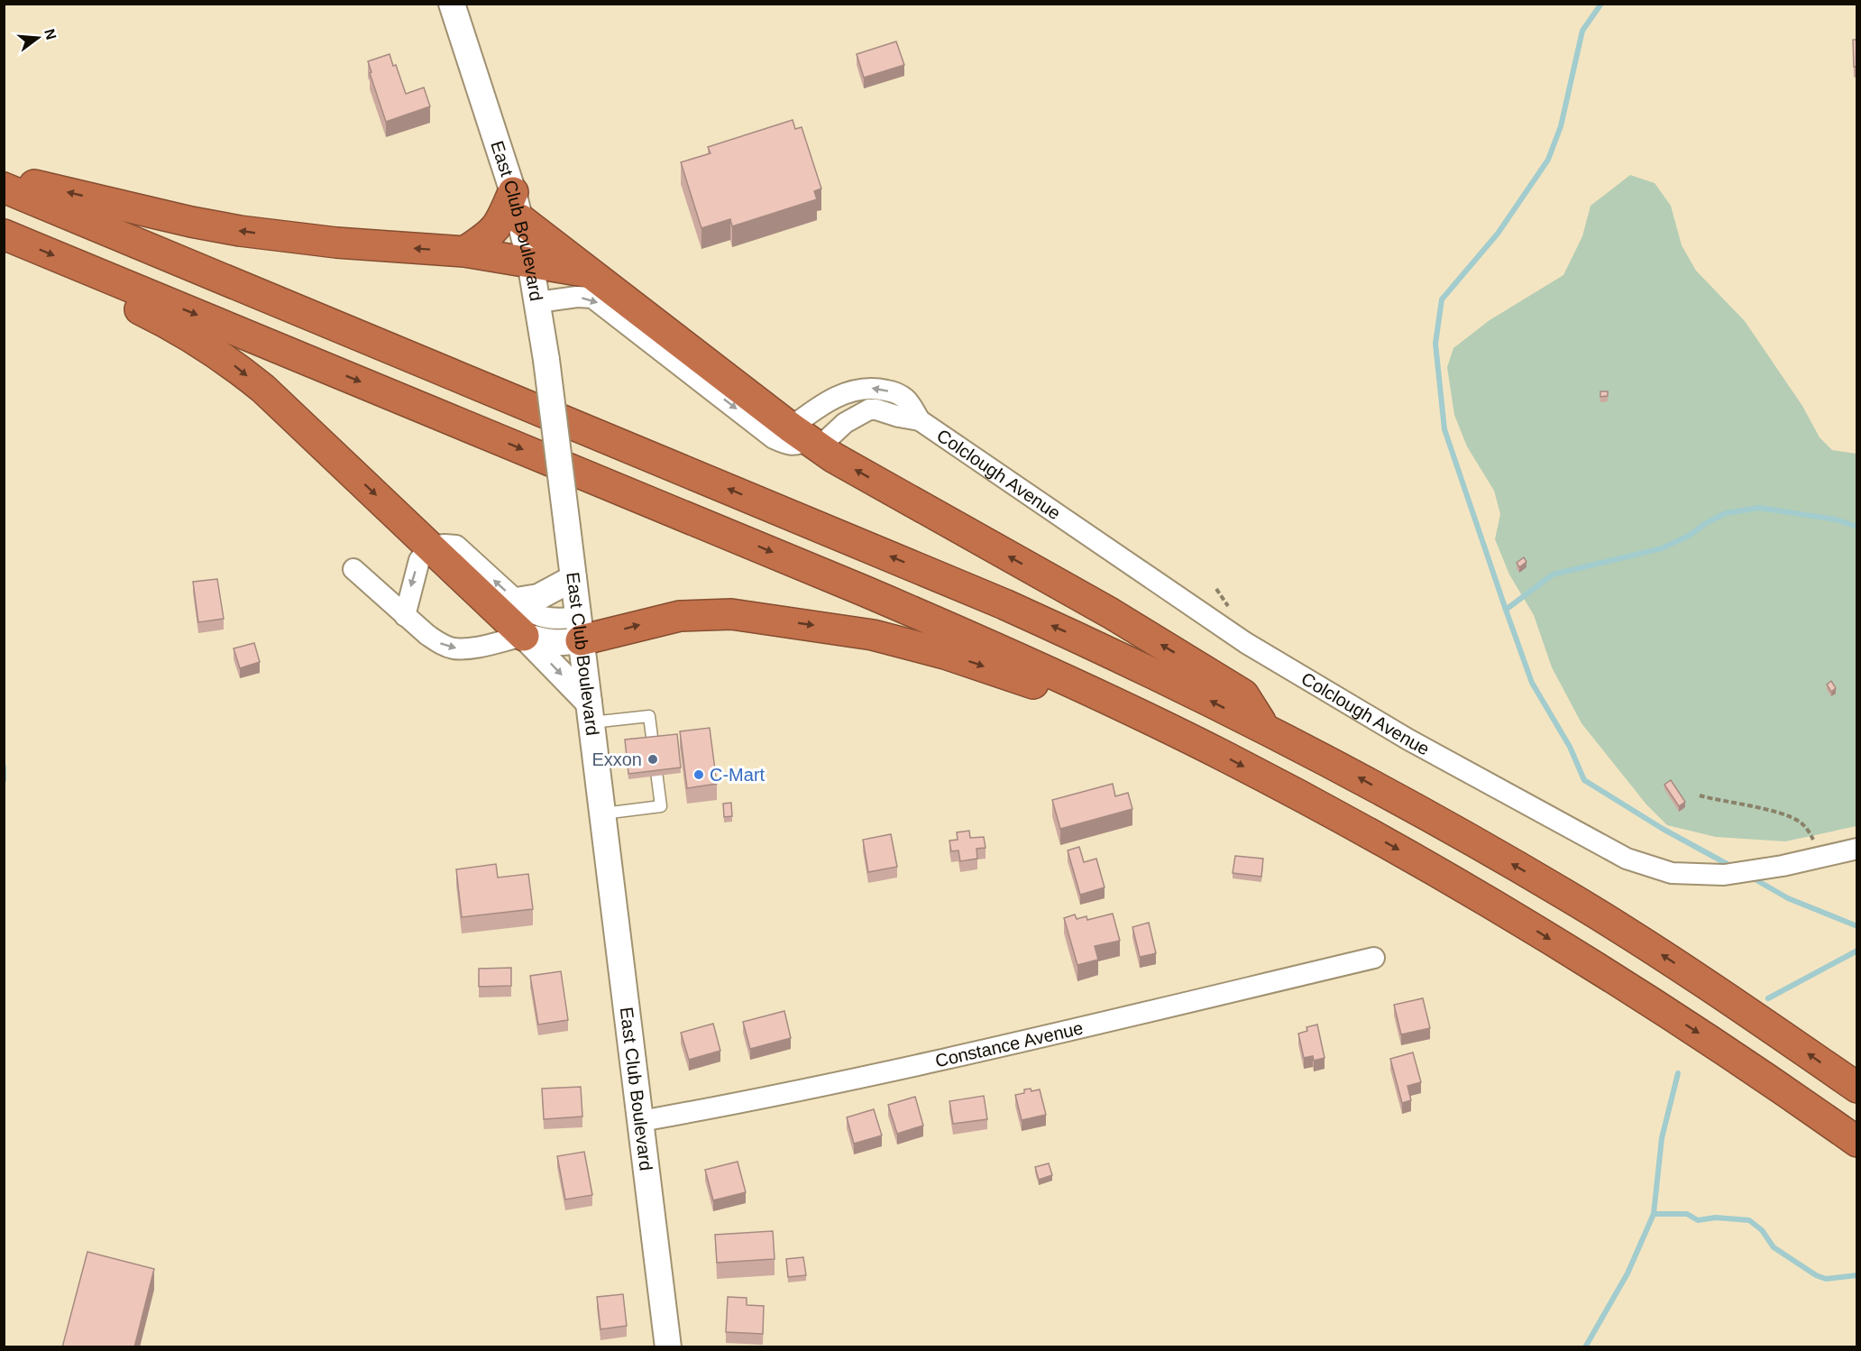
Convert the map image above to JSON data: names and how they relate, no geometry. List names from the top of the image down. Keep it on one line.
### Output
{"streets":{"street":["East Club Boulevard","Colclough Avenue","Constance Avenue"]},"crossings":[["East Club Boulevard","Constance Avenue"]],"places":["Exxon","C-Mart"],"north":"right"}
